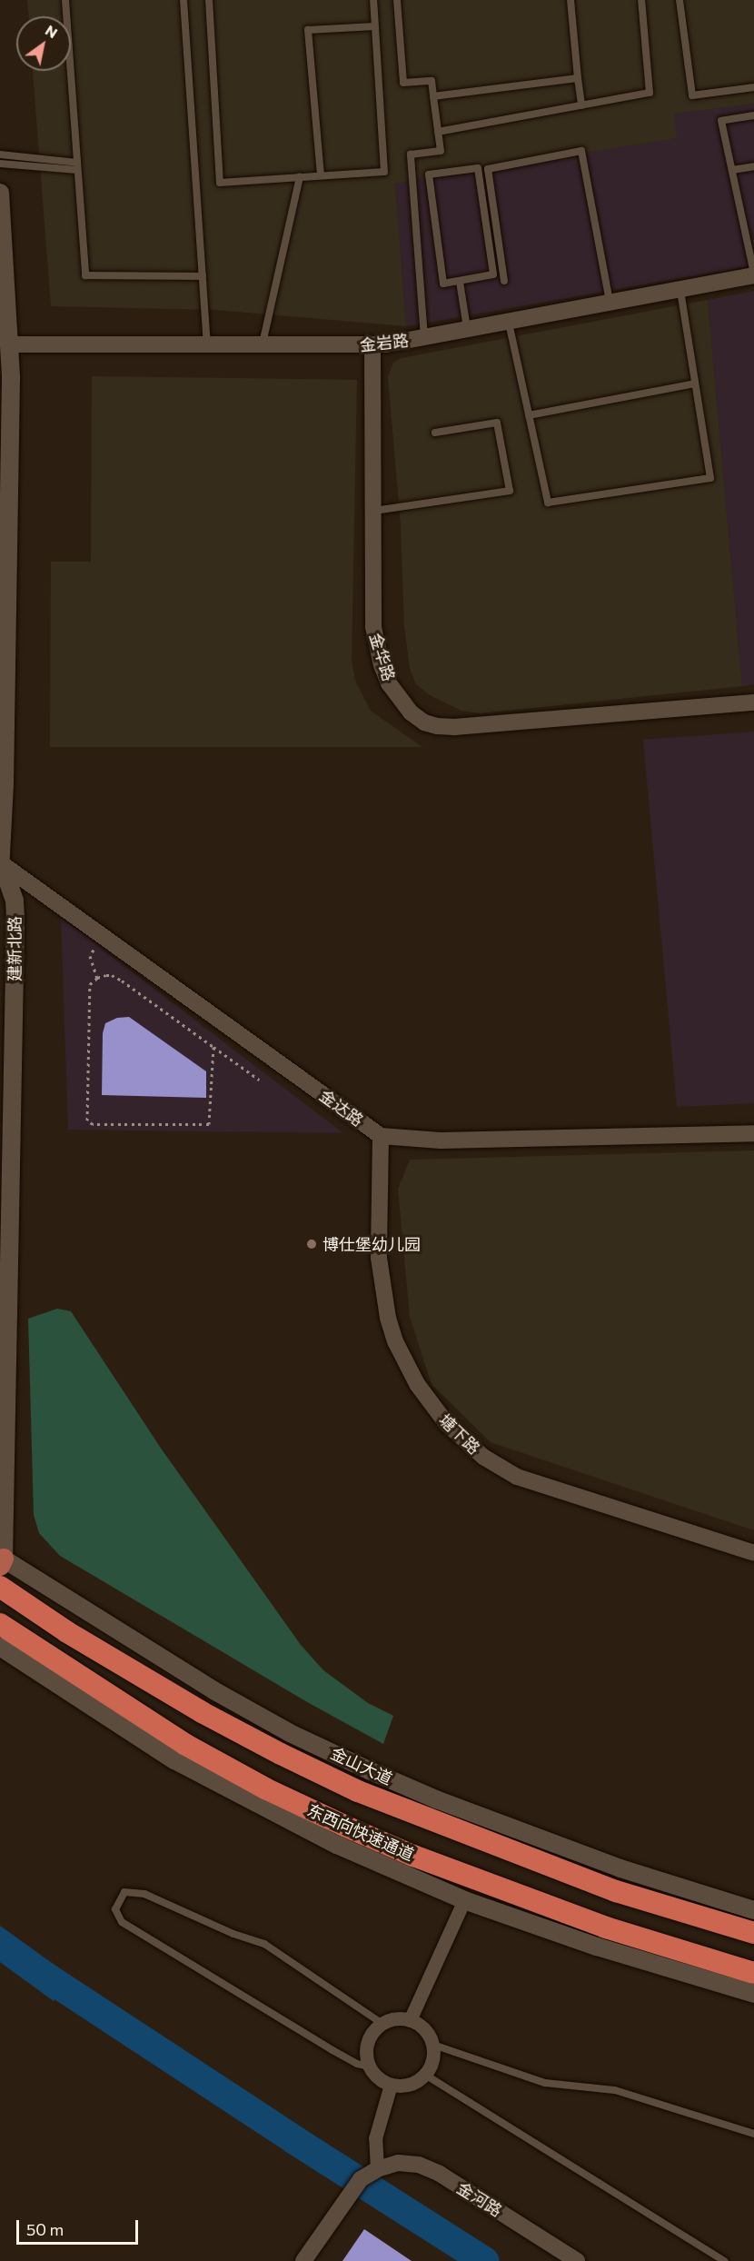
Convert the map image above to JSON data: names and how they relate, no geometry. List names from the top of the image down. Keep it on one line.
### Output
{"streets":{"highway":["东西向快速通道"],"main road":["建新北路","金山大道"],"street":["金岩路","金华路","金达路","塘下路","金河路"]},"crossings":[["金岩路","金华路"],["金岩路","建新北路"],["建新北路","金达路"],["建新北路","金山大道"],["金达路","塘下路"]],"places":["博仕堡幼儿园"],"scale_bar":"50 m","north":"top right"}
